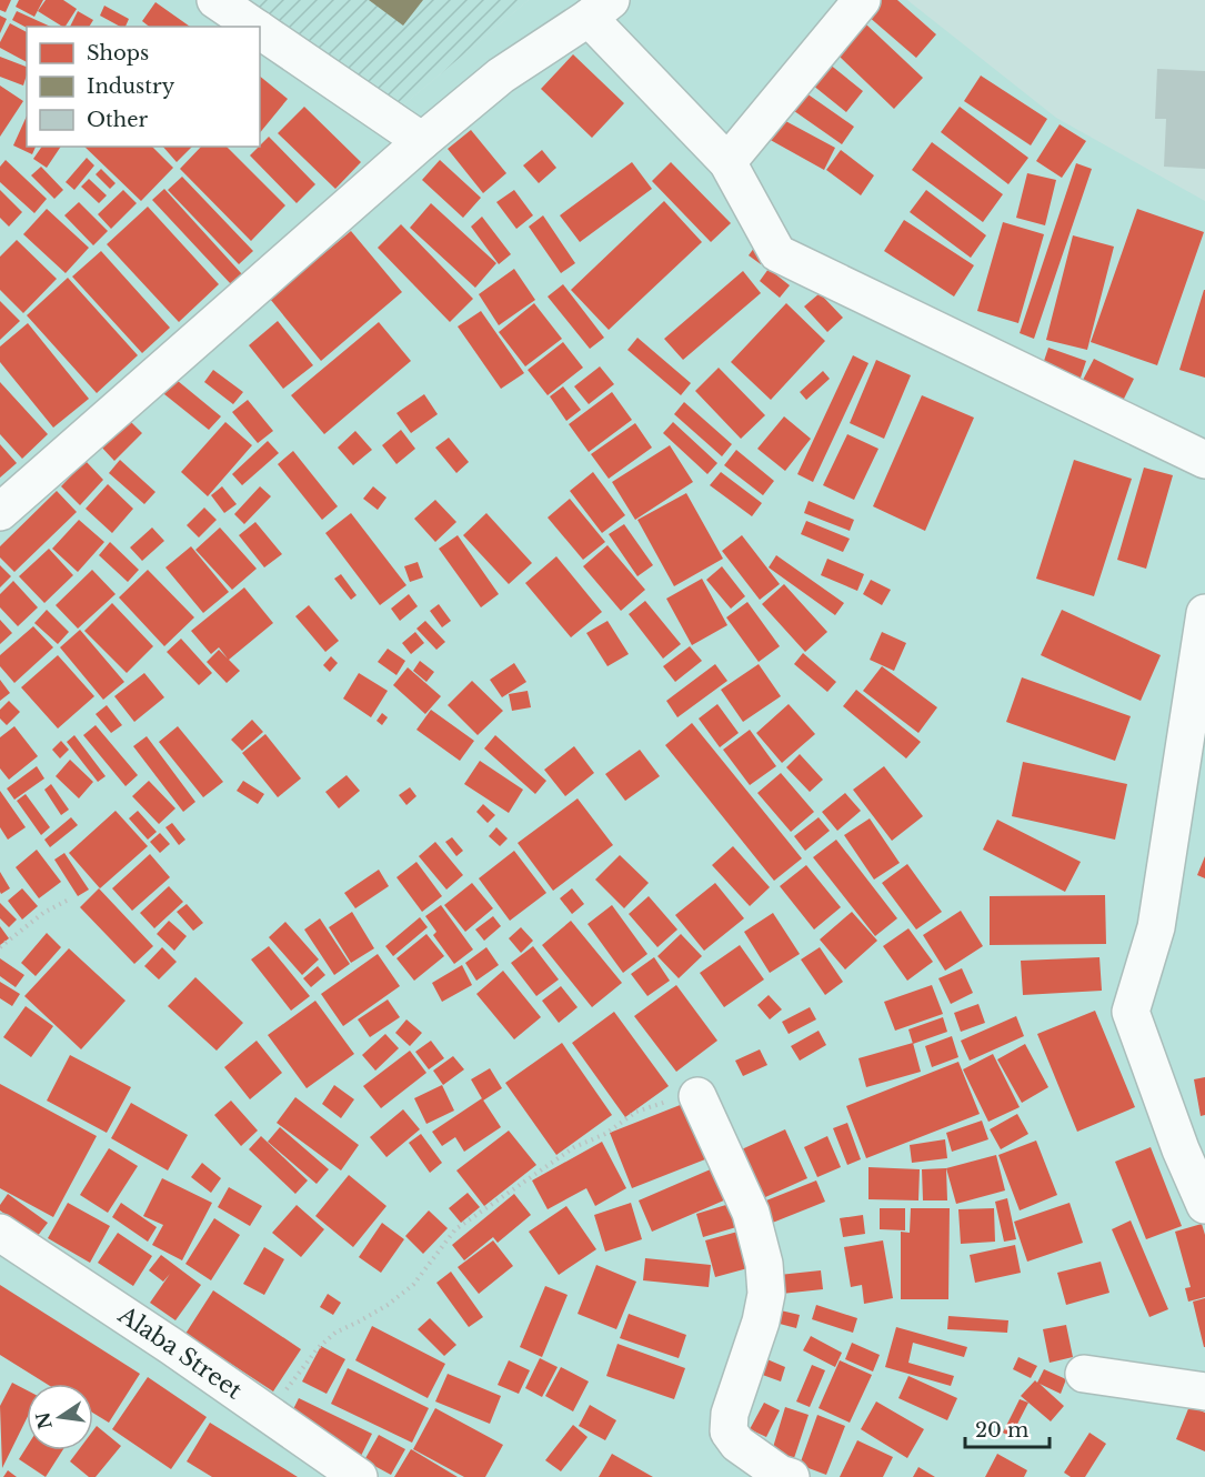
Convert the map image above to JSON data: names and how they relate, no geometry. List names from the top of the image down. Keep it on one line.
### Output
{"streets":{"street":["Alaba Street"]},"legend":["Shops","Industry","Other"],"scale_bar":"20 m","north":"left"}
